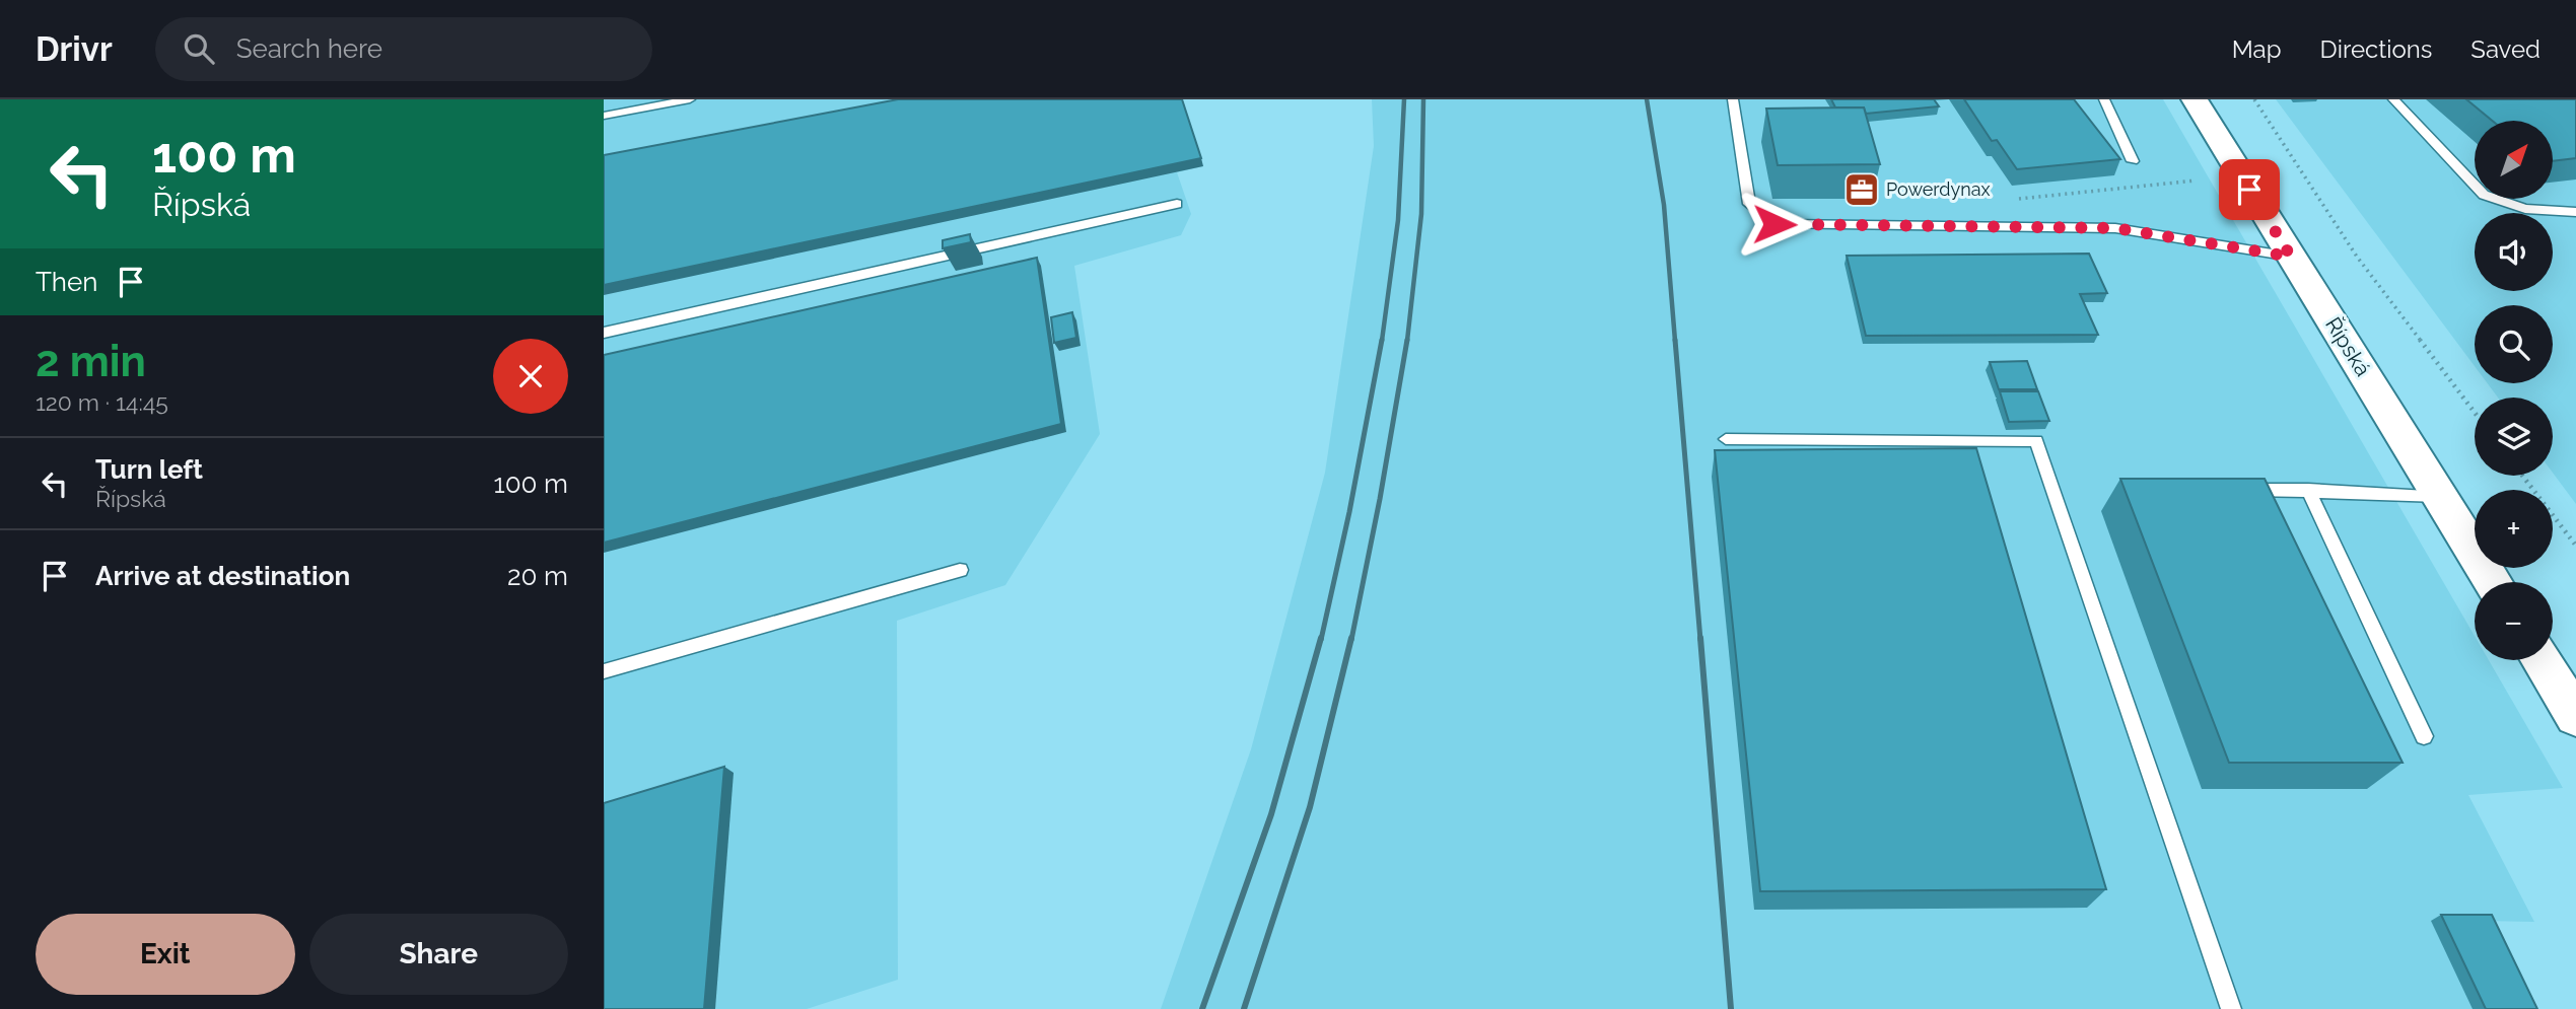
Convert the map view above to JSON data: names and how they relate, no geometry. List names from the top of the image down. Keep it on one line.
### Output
{"streets":{"street":["Řípská"]},"places":{"office":["Powerdynax"]},"north":"top right","page":{"header":"Drivr","search":"Search here","nav":["Map","Directions","Saved"],"turn":["100 m","Řípská"],"map_buttons":["+","−"],"then":"Then","heading":["2 min","120 m · 14:45"],"list":[{"name":"Turn left","note":"Řípská","value":"100 m"},{"name":"Arrive at destination","value":"20 m"}],"buttons":["Exit","Share"]}}
